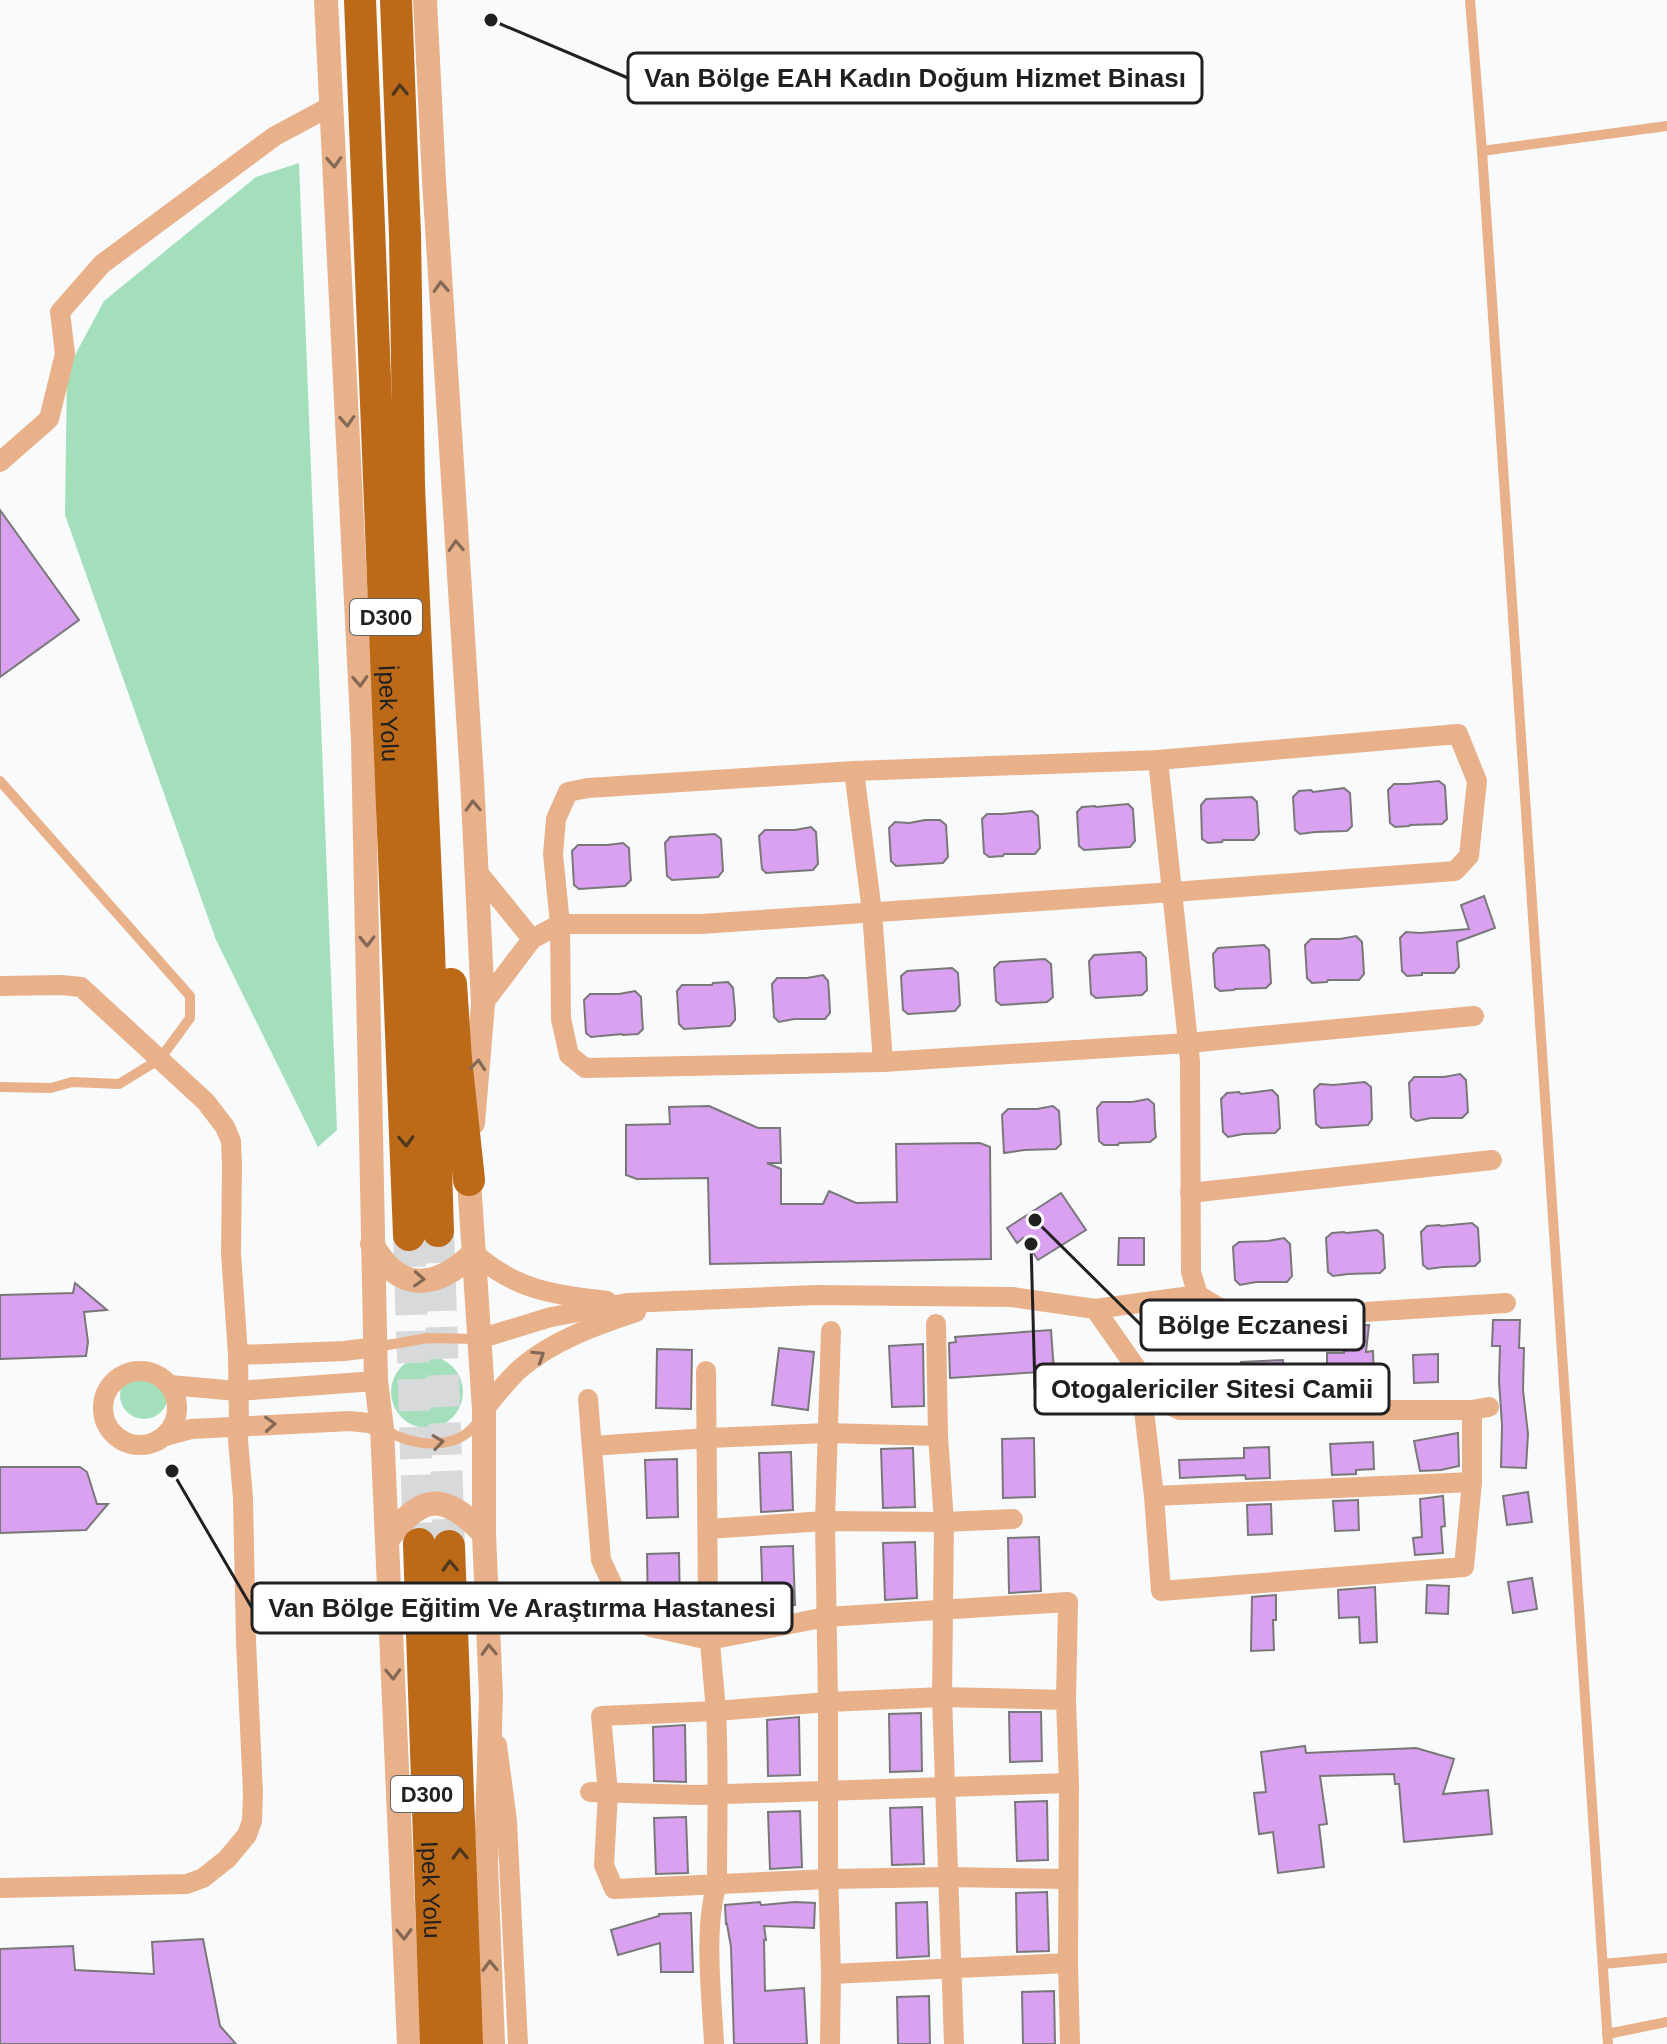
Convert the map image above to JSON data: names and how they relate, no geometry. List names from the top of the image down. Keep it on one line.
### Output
{"streets":{"highway":["D300","İpek Yolu","Ipek Yolu"]},"places":["Van Bölge EAH Kadın Doğum Hizmet Binası","Bölge Eczanesi","Otogalericiler Sitesi Camii","Van Bölge Eğitim Ve Araştırma Hastanesi"]}
